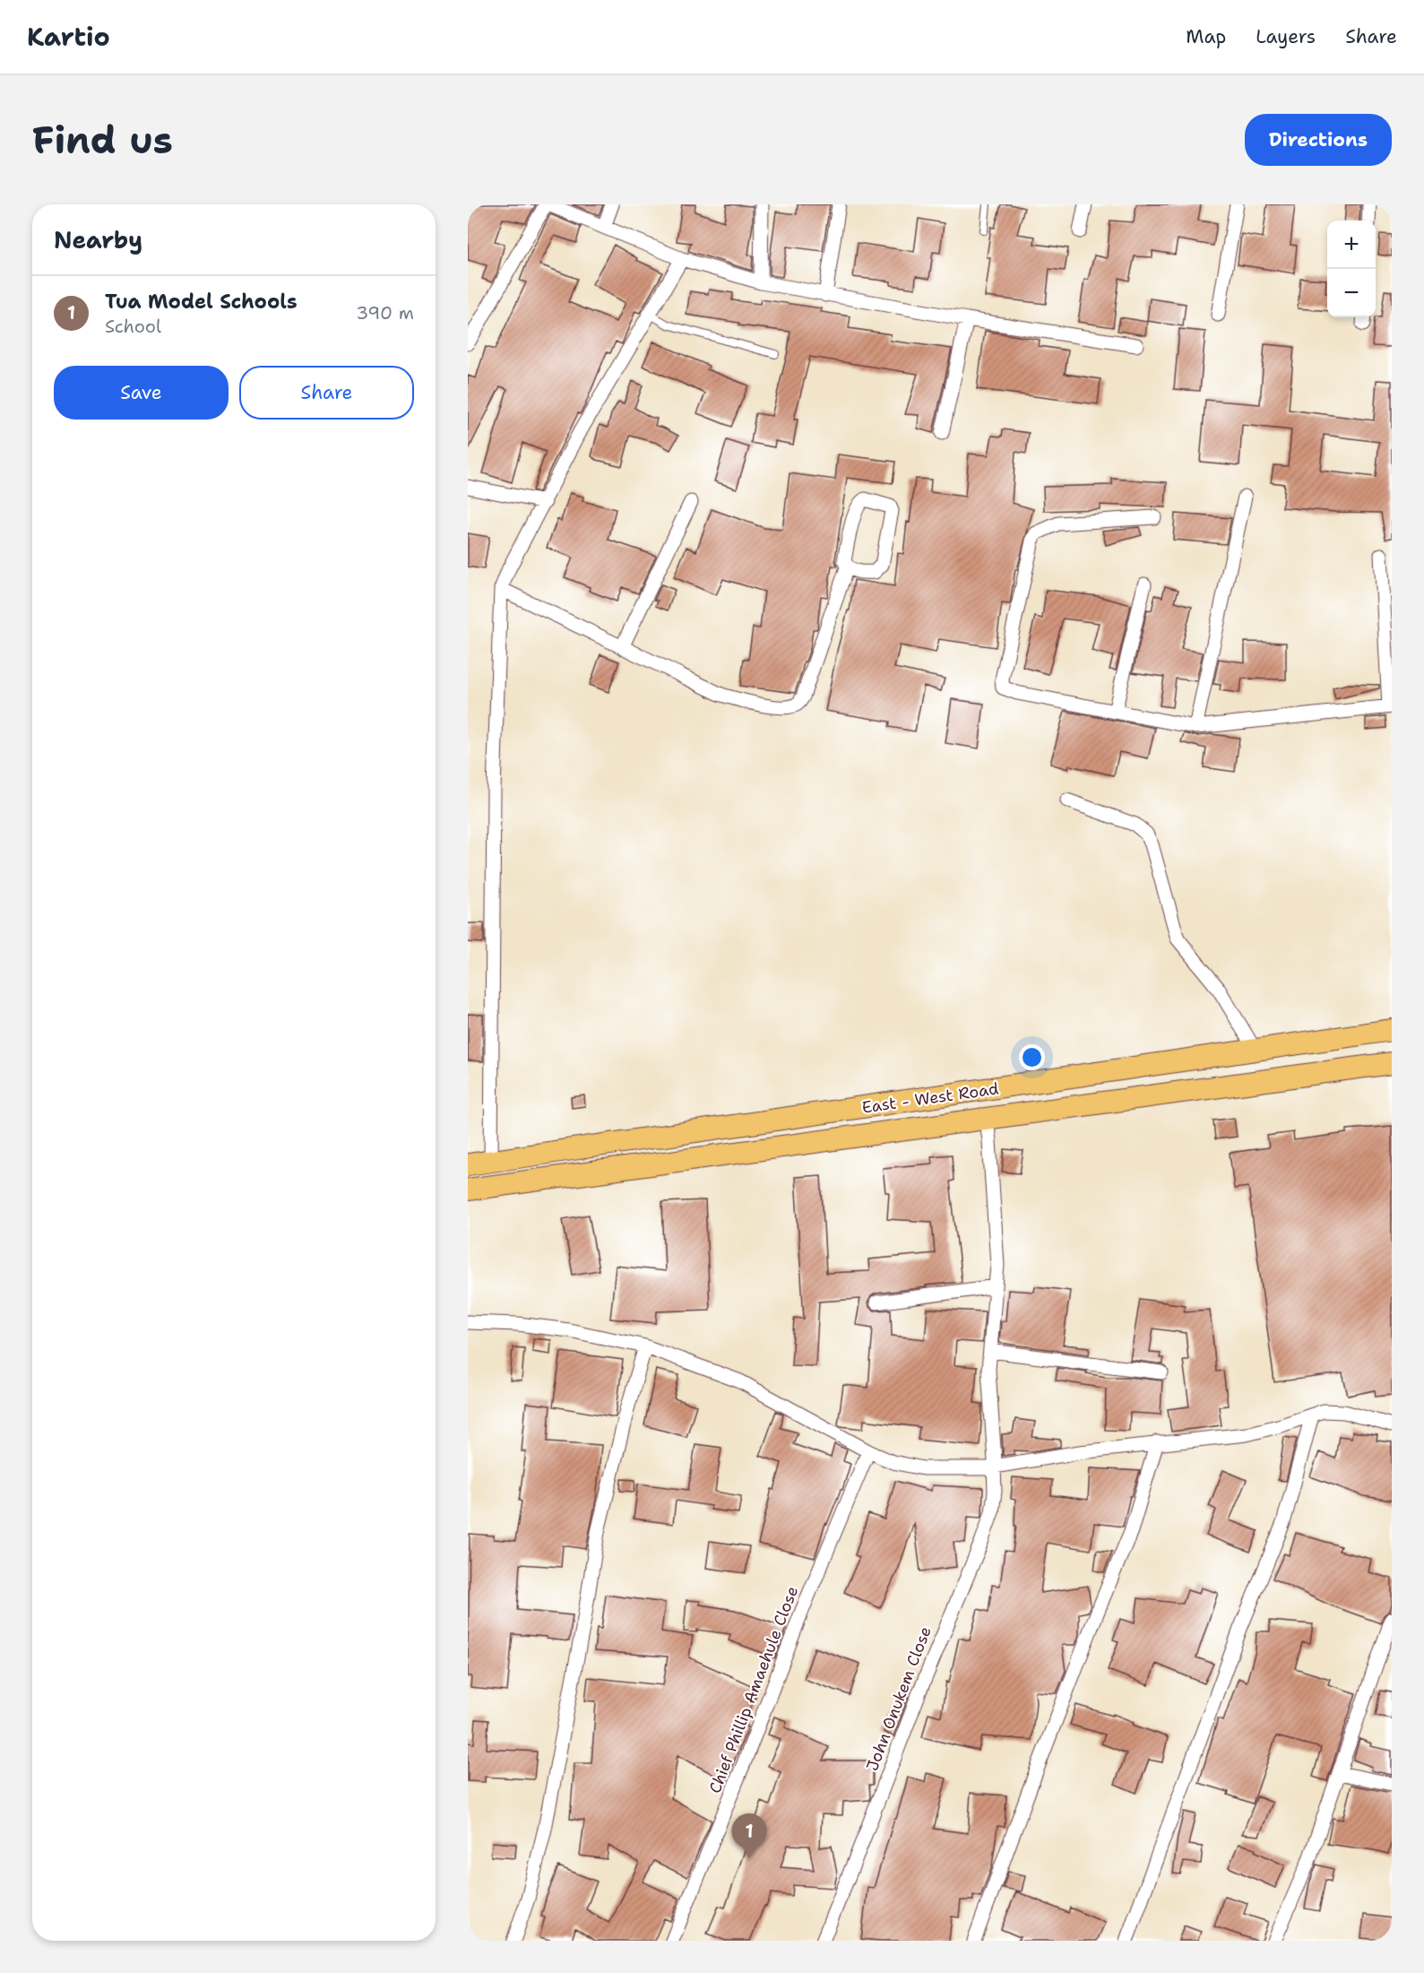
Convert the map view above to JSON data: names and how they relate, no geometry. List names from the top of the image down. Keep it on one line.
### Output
{"streets":{"main road":["East - West Road"],"street":["Chief Phillip Amaehule Close","John Onukem Close"]},"crossings":[["East - West Road","John Onukem Close"]],"page":{"header":"Kartio","nav":["Map","Layers","Share"],"buttons":["Directions",["Save","Share"]],"title":"Find us","heading":"Nearby","map_buttons":["+","−"],"list":[{"mark":"1","name":"Tua Model Schools","note":"School","value":"390 m"}],"pins":"1"}}
